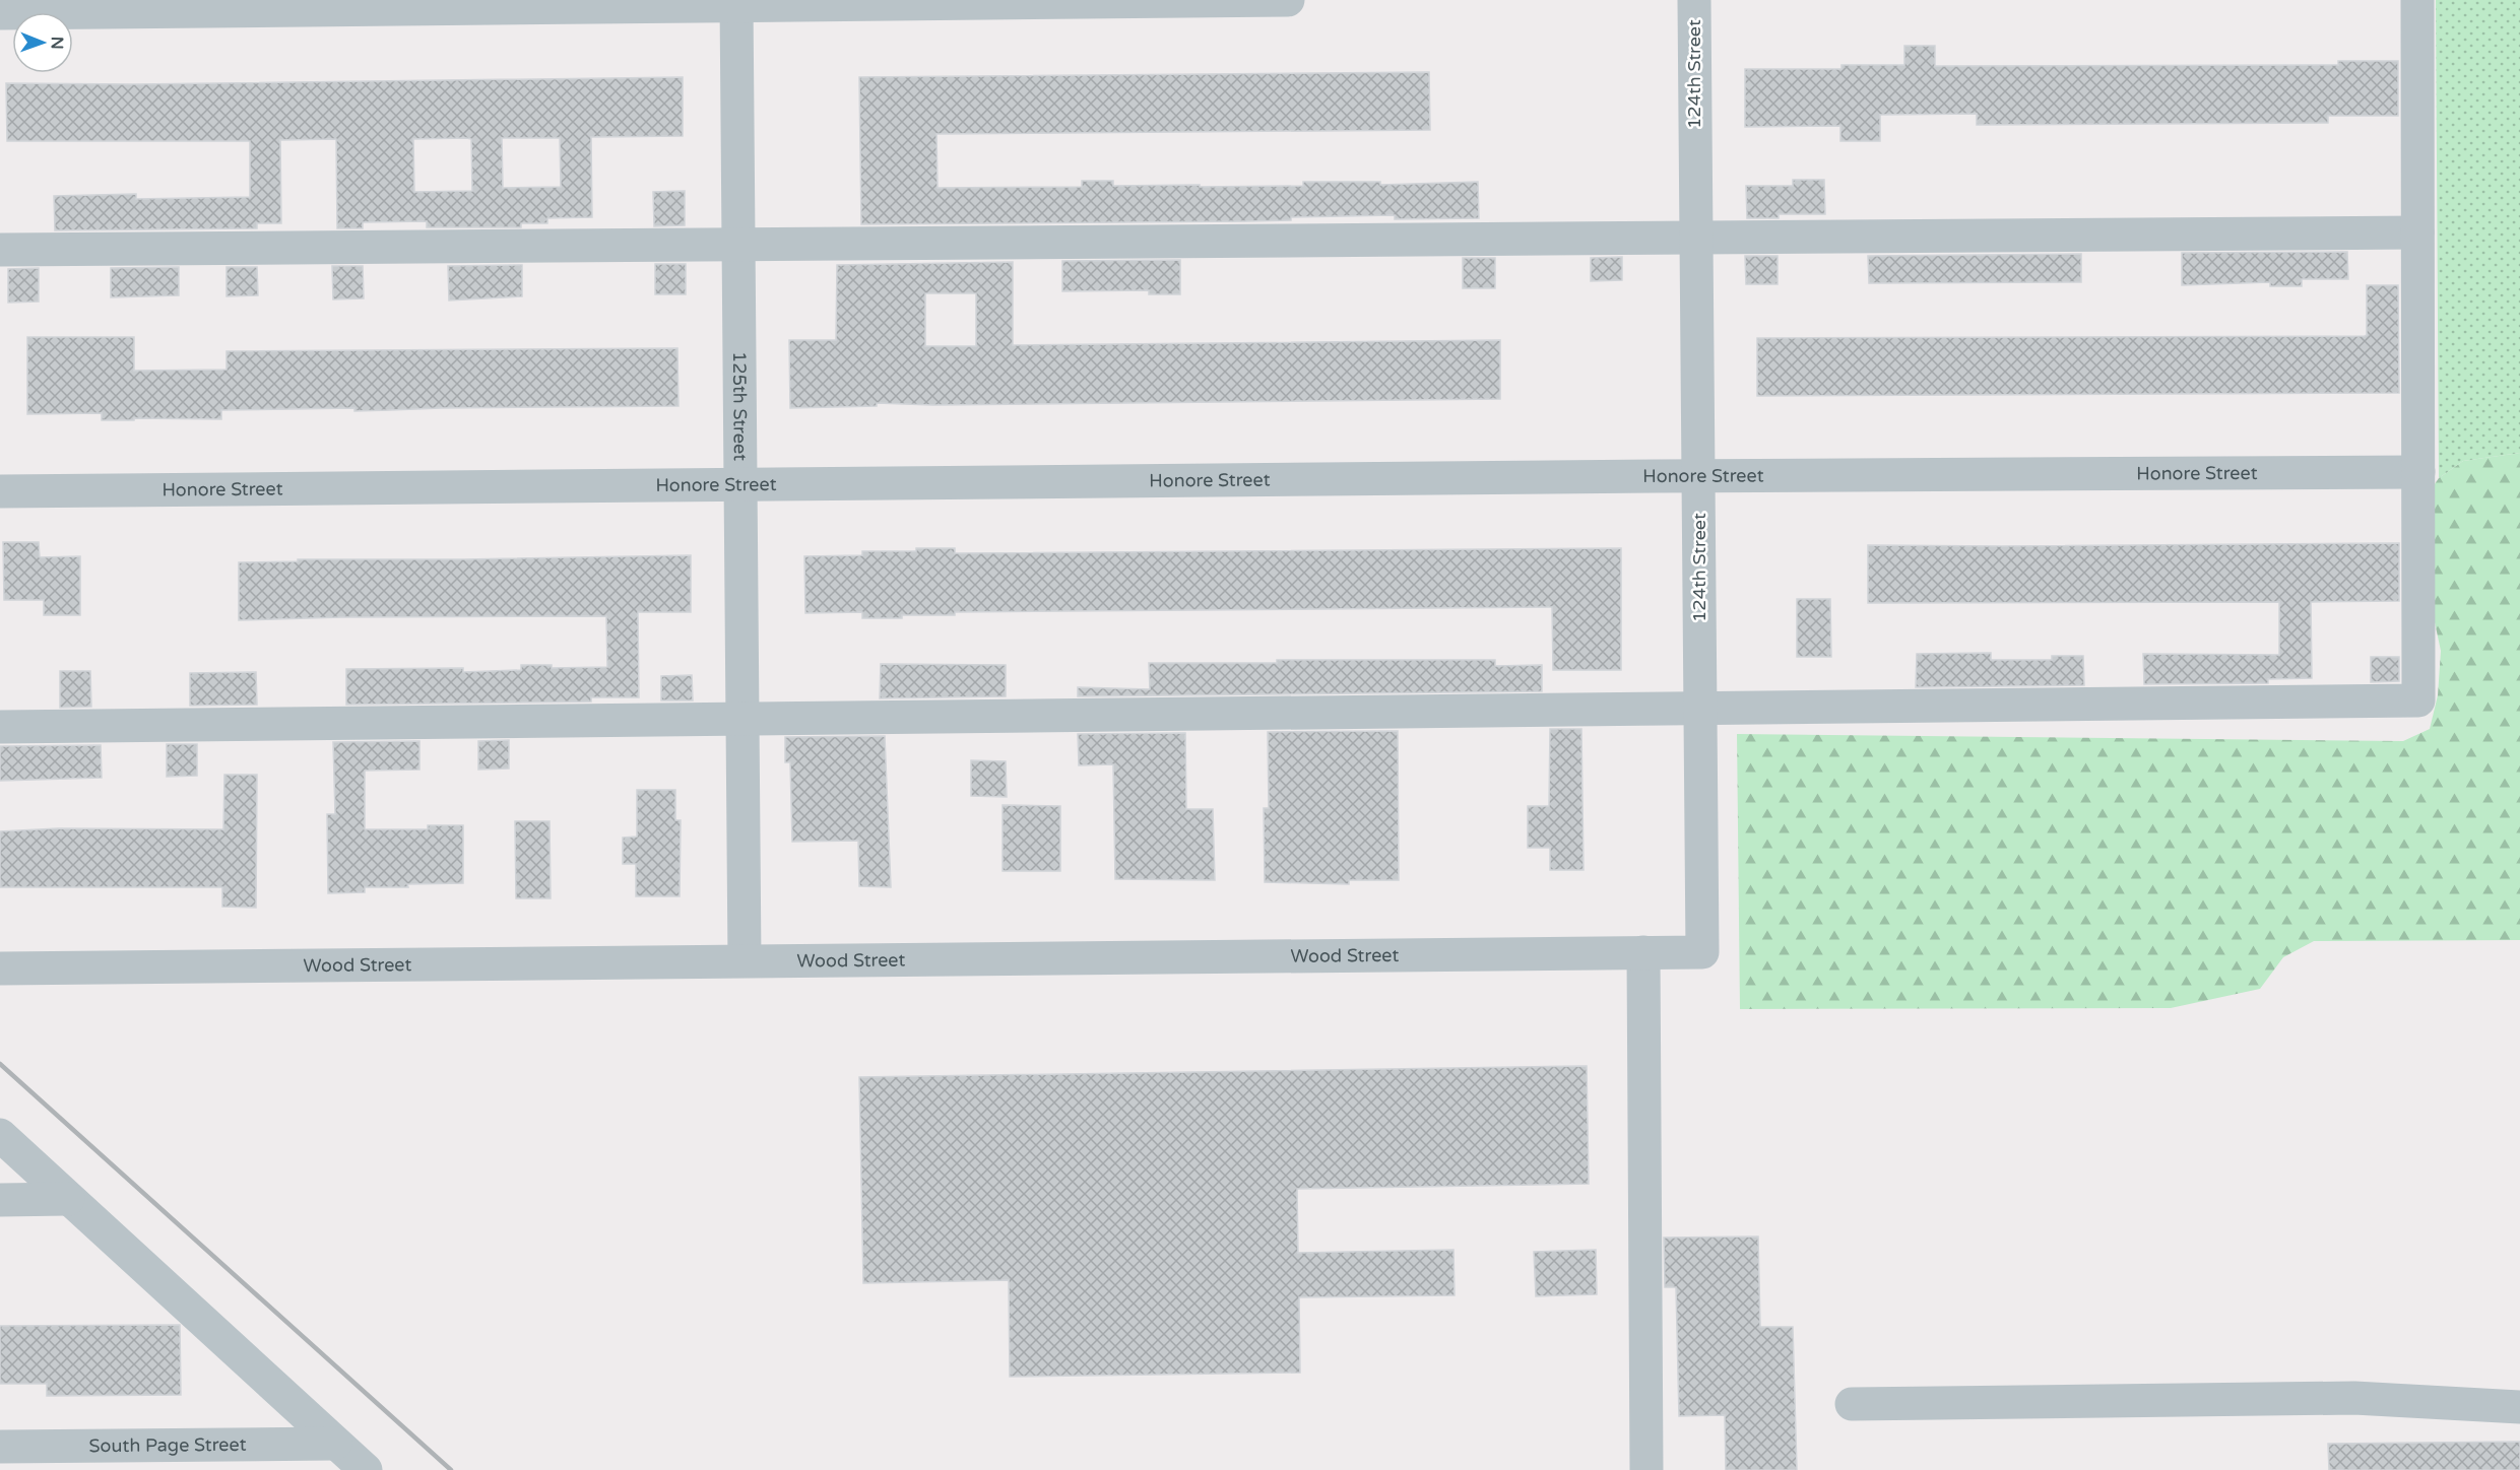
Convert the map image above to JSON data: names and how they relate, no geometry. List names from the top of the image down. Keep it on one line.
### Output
{"streets":{"street":["124th Street","125th Street","Honore Street","Wood Street","South Page Street"]},"crossings":[["124th Street","Honore Street"],["124th Street","Wood Street"],["125th Street","Honore Street"],["125th Street","Wood Street"]],"north":"right"}
